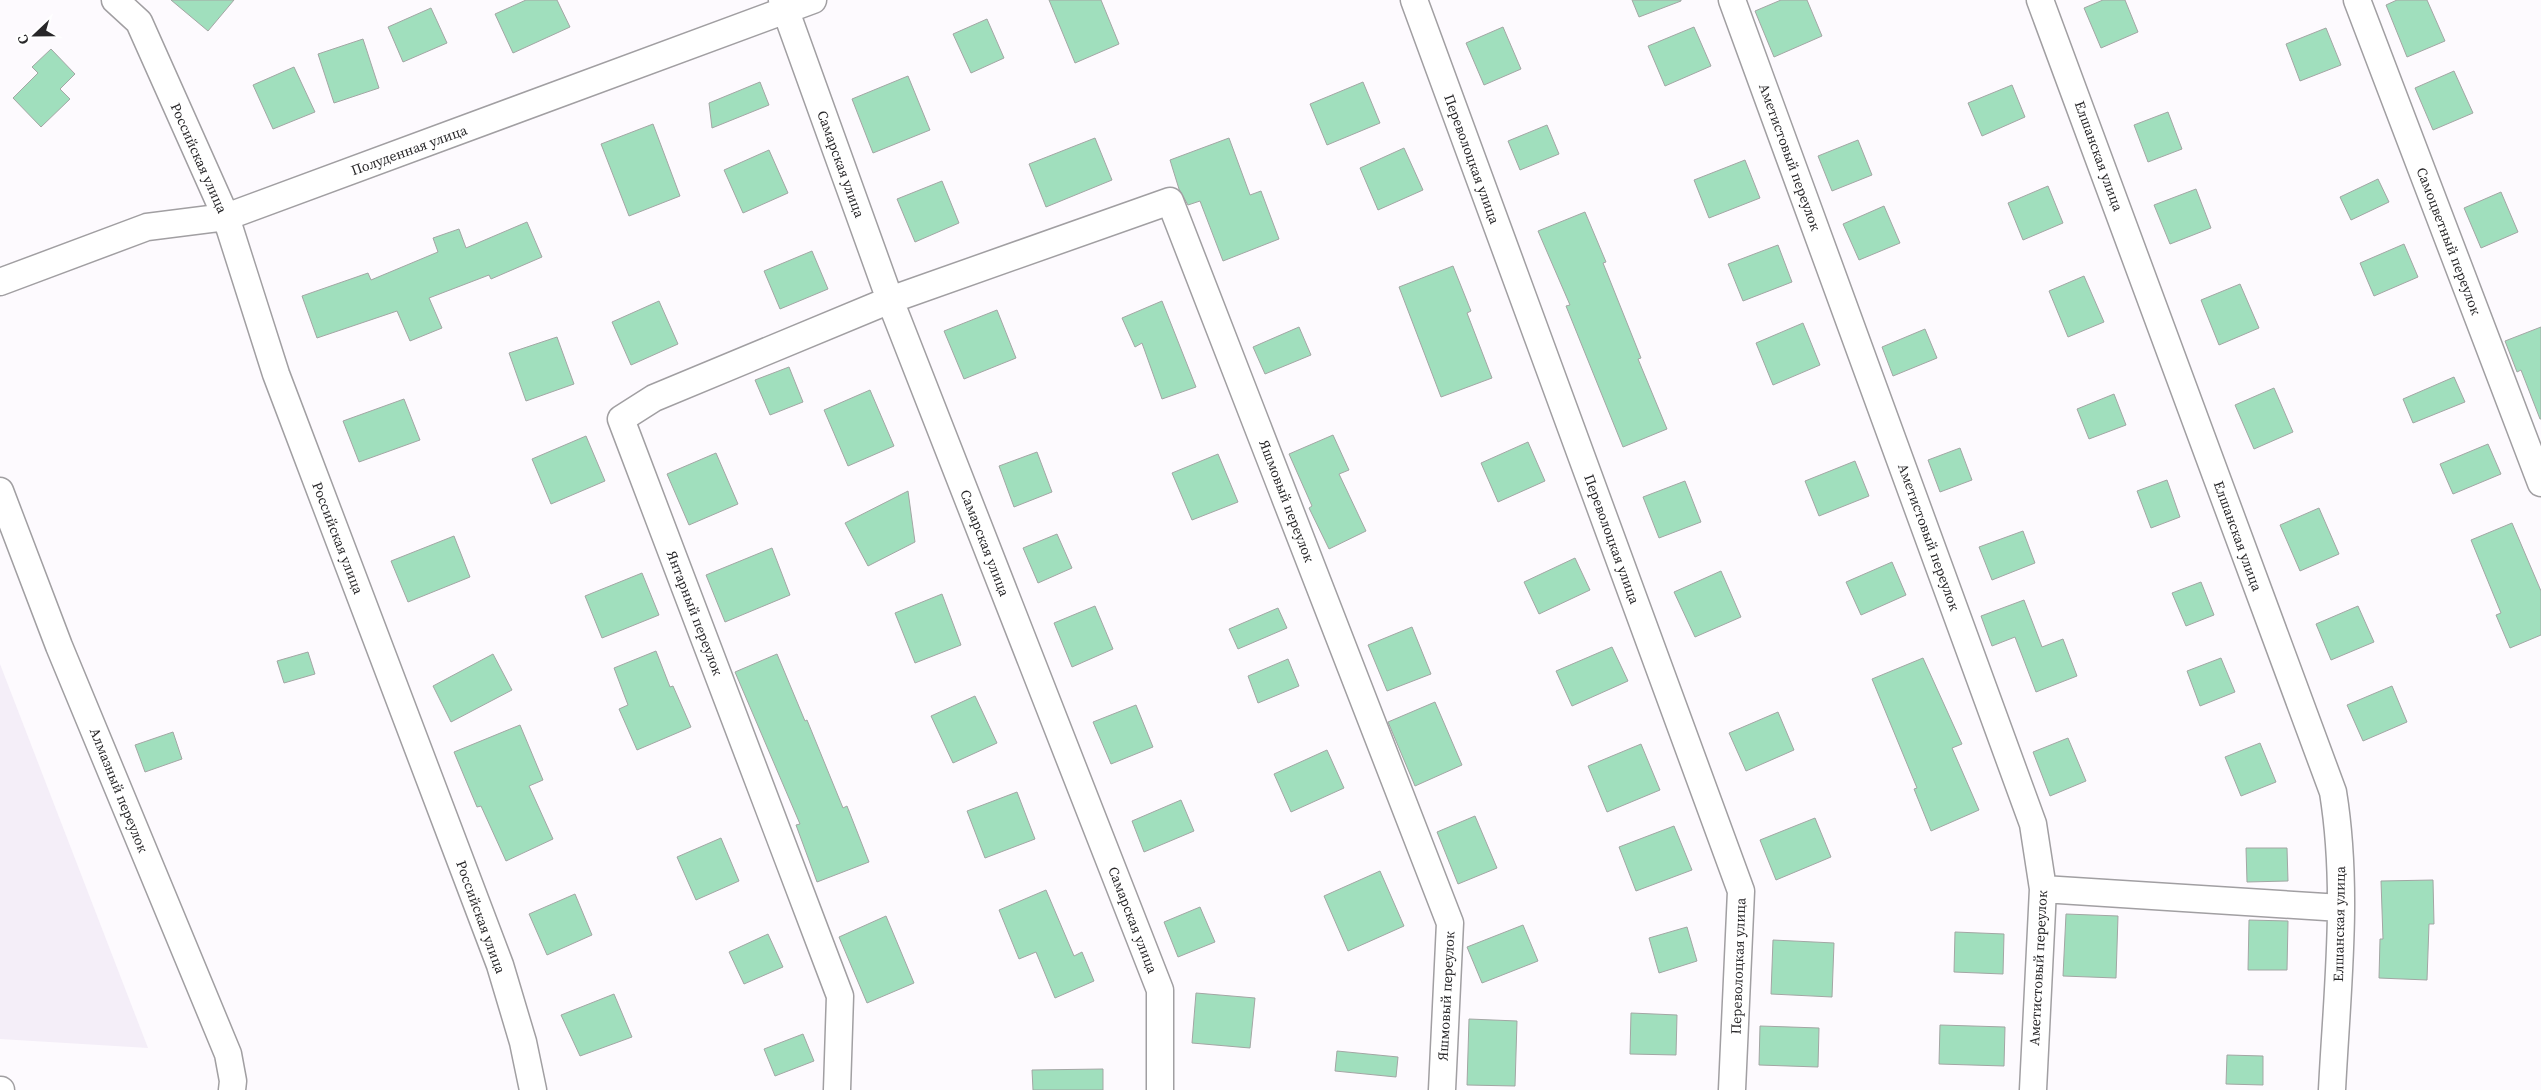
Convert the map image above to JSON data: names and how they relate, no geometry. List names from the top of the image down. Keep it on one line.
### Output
{"streets":{"street":["Полуденная улица","Елшанская улица","Аметистовый переулок","Российская улица","Переволоцкая улица","Самарская улица","Самоцветный переулок","Яшмовый переулок","Янтарный переулок","Алмазный переулок"]},"crossings":[["Полуденная улица","Российская улица"],["Полуденная улица","Самарская улица"],["Самарская улица","Яшмовый переулок"],["Самарская улица","Янтарный переулок"],["Яшмовый переулок","Янтарный переулок"]],"north":"left"}
